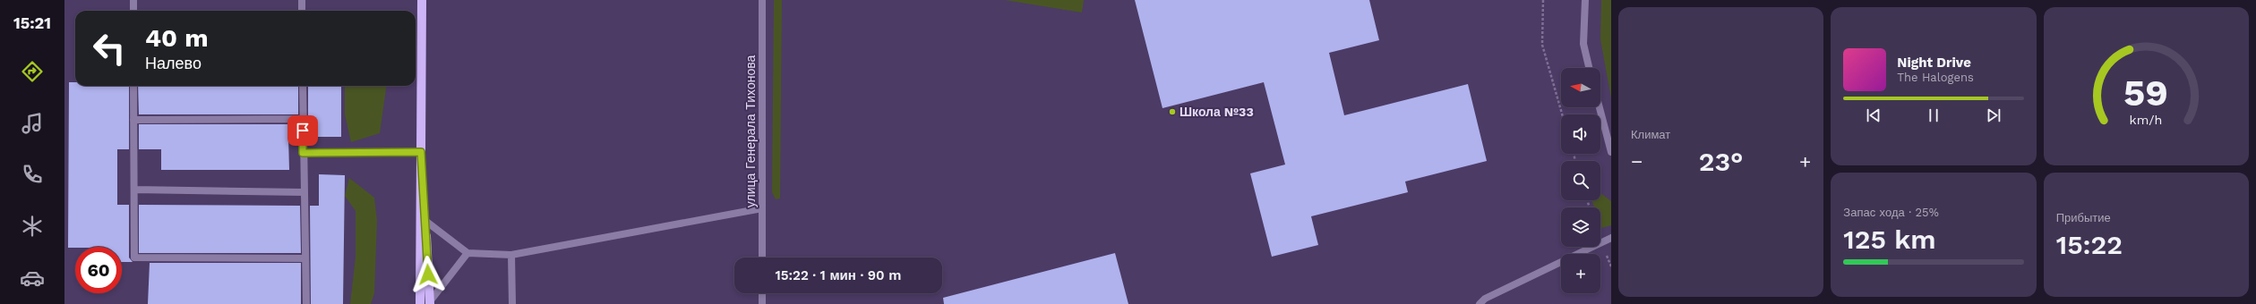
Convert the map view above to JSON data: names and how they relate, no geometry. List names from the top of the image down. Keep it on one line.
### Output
{"streets":{"street":["улица Генерала Тихонова"]},"places":["Школа №33"],"north":"left","page":{"tabs":"15:21","tile":["Климат",["Запас хода · 25%","125 km"],["Прибытие","15:22"]],"turn":["40 m","Налево"],"song":["Night Drive","The Halogens"],"map_buttons":"+","heat":["−","23°","+"],"limit":"60","trip":"15:22 · 1 мин · 90 m","gauge":["59","km/h"]}}
